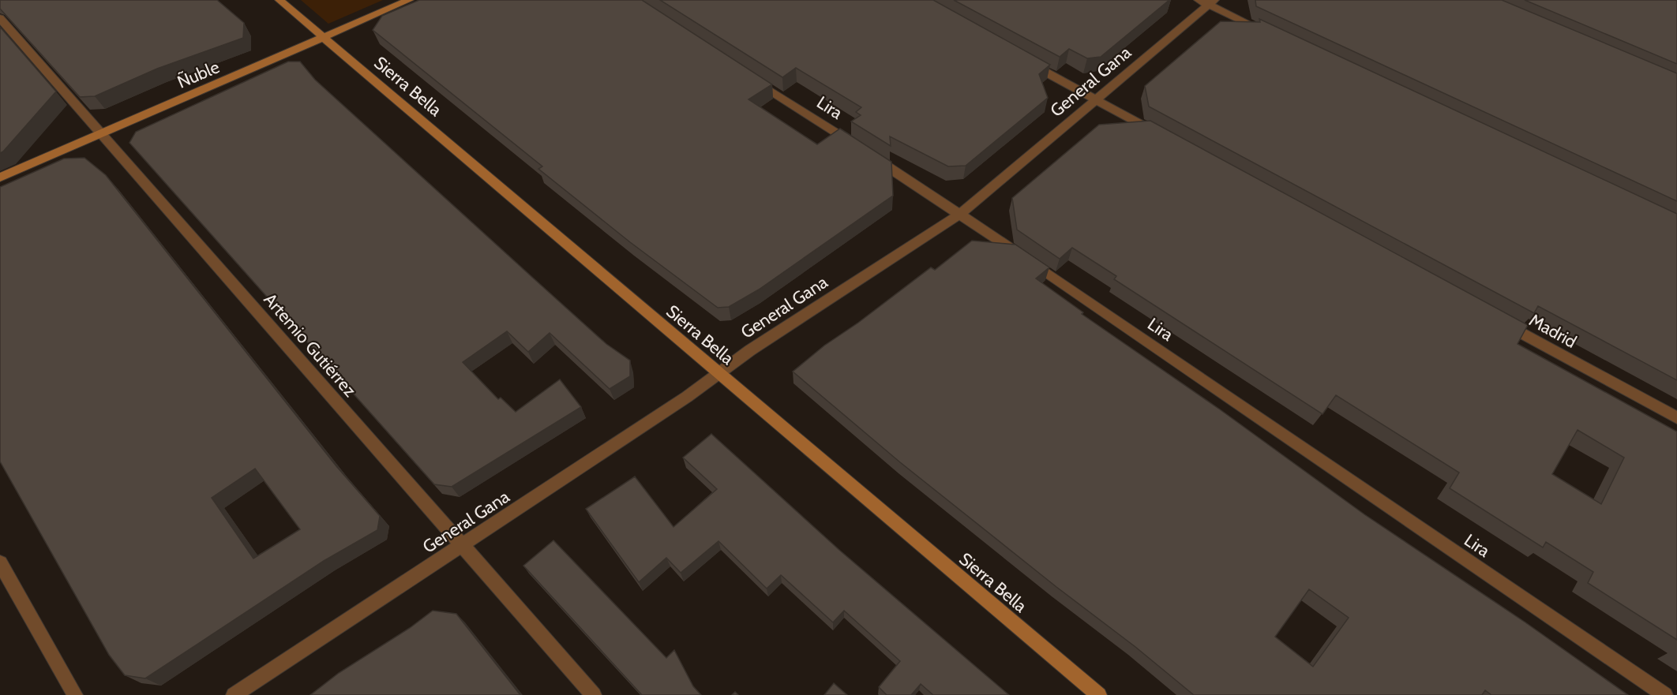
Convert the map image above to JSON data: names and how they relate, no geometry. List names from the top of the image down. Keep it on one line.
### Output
{"streets":{"main road":["Ñuble","Sierra Bella"],"street":["General Gana","Lira","Madrid","Artemio Gutiérrez"]},"crossings":[["Ñuble","Sierra Bella"],["Ñuble","Artemio Gutiérrez"],["General Gana","Sierra Bella"],["General Gana","Lira"],["General Gana","Artemio Gutiérrez"]]}
